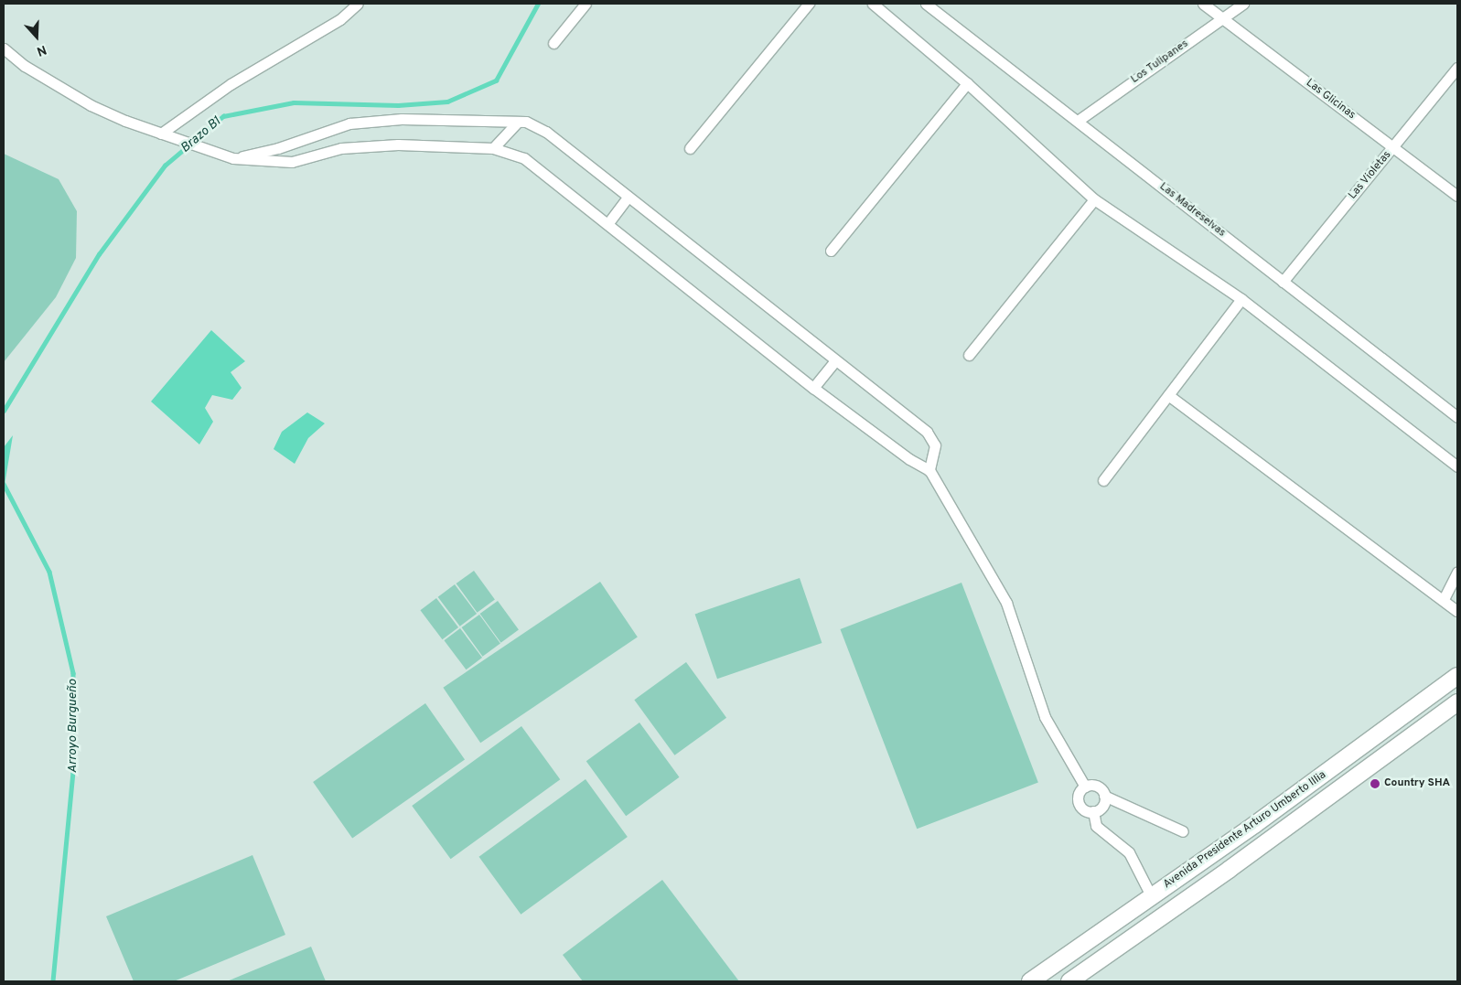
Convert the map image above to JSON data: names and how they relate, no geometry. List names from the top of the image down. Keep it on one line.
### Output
{"streets":{"main road":["Avenida Presidente Arturo Umberto Illia"],"street":["Los Tulipanes","Las Glicinas","Las Violetas","Las Madreselvas"]},"crossings":[["Los Tulipanes","Las Glicinas"],["Los Tulipanes","Las Madreselvas"],["Las Glicinas","Las Violetas"],["Las Violetas","Las Madreselvas"]],"water":["Brazo B1","Arroyo Burgueño"],"places":["Country SHA"],"north":"bottom"}
